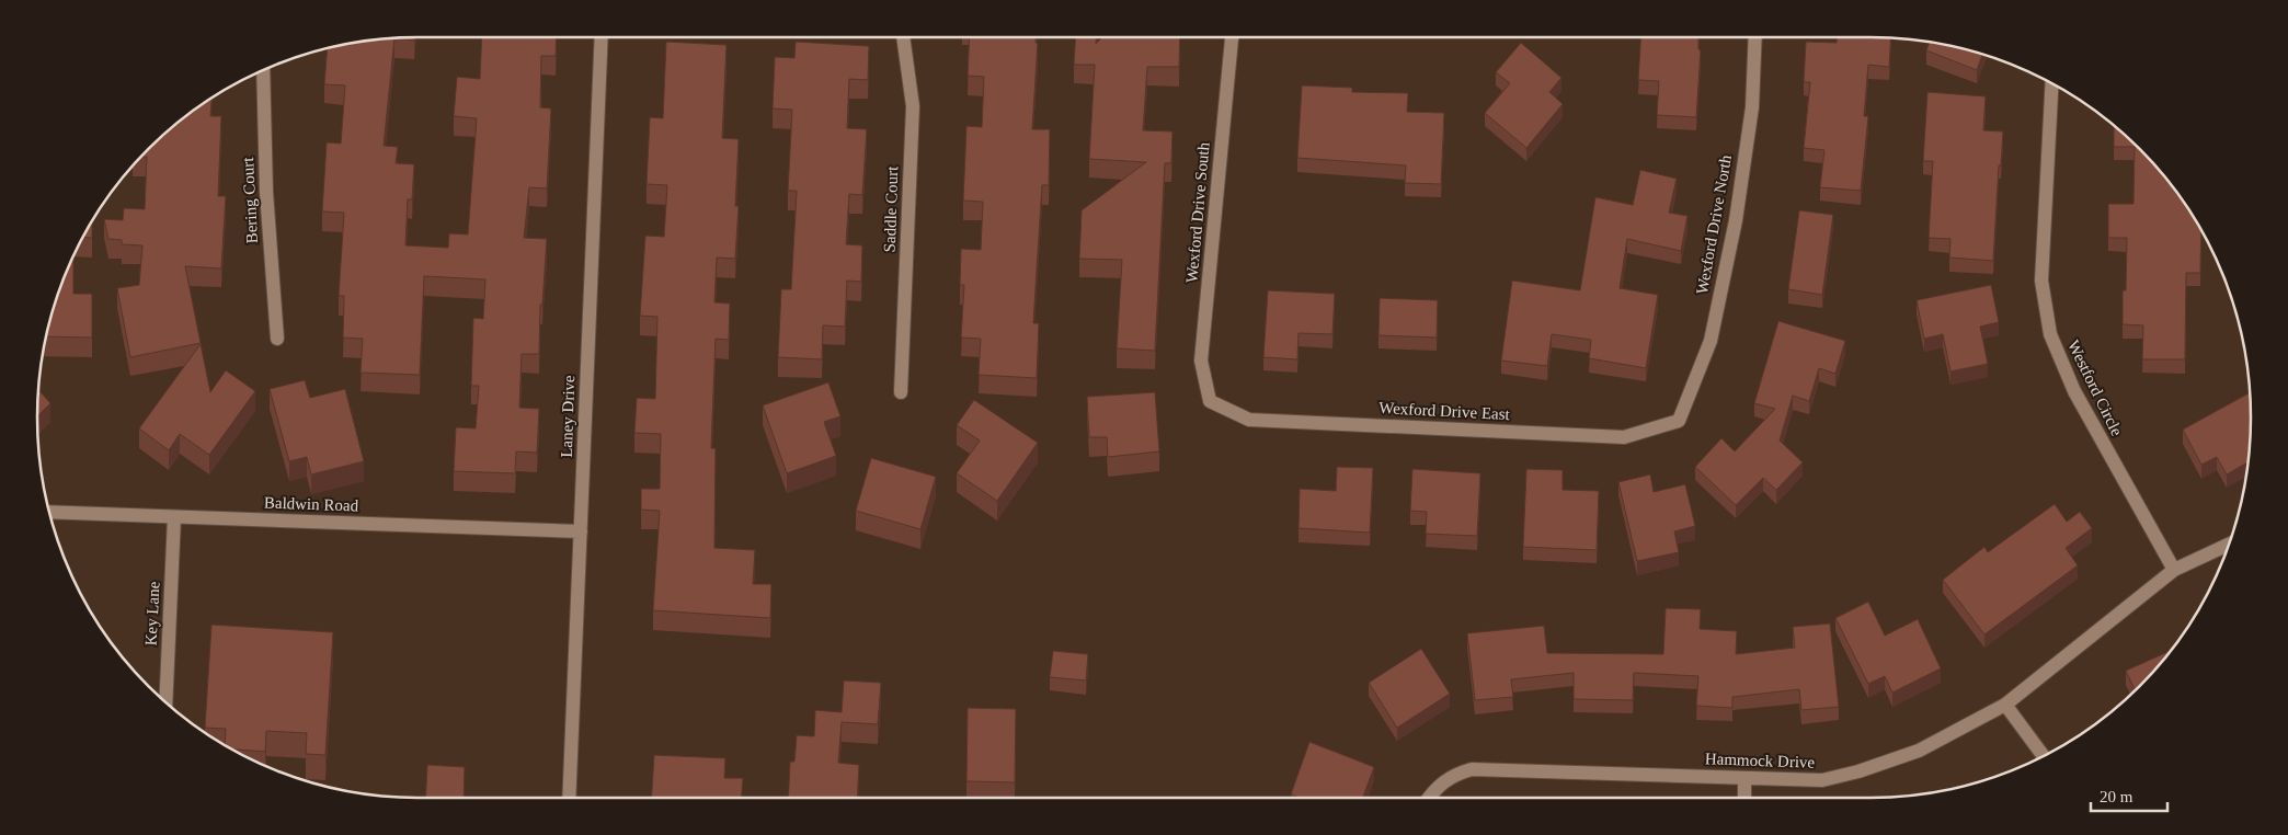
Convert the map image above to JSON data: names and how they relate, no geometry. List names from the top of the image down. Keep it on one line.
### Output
{"streets":{"street":["Bering Court","Saddle Court","Wexford Drive South","Wexford Drive North","Westford Circle","Wexford Drive East","Laney Drive","Baldwin Road","Key Lane","Hammock Drive"]},"crossings":[["Wexford Drive South","Wexford Drive East"],["Wexford Drive North","Wexford Drive East"],["Westford Circle","Hammock Drive"],["Laney Drive","Baldwin Road"],["Baldwin Road","Key Lane"]],"scale_bar":"20 m"}
